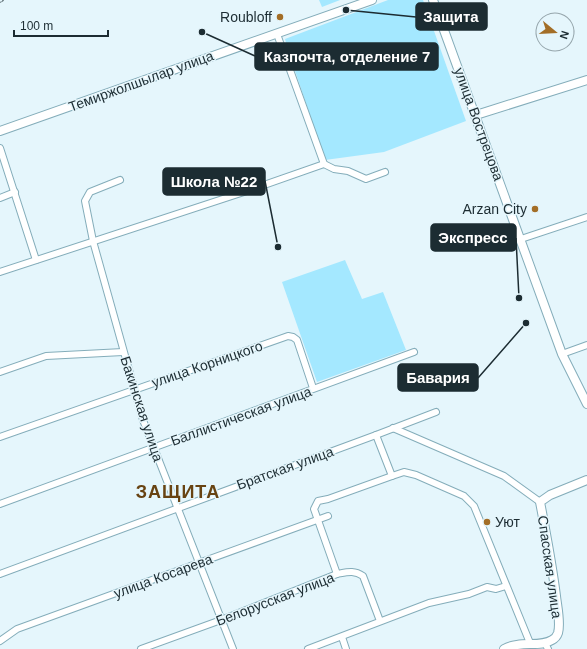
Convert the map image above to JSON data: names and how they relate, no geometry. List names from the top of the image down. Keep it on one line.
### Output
{"streets":{"street":["Темиржолшылар улица","улица Вострецова","улица Корницкого","Бакинская улица","Баллистическая улица","Братская улица","Спасская улица","улица Косарева","Белорусская улица"]},"crossings":[["улица Корницкого","Бакинская улица"],["улица Корницкого","Баллистическая улица"],["Бакинская улица","Баллистическая улица"],["Бакинская улица","Братская улица"],["Бакинская улица","улица Косарева"],["Бакинская улица","Белорусская улица"]],"districts":["ЗАЩИТА"],"places":["Защита","Roubloff","Казпочта, отделение 7","Arzan City","Школа №22","Экспресс","Бавария","Уют"],"scale_bar":"100 m","north":"right"}
